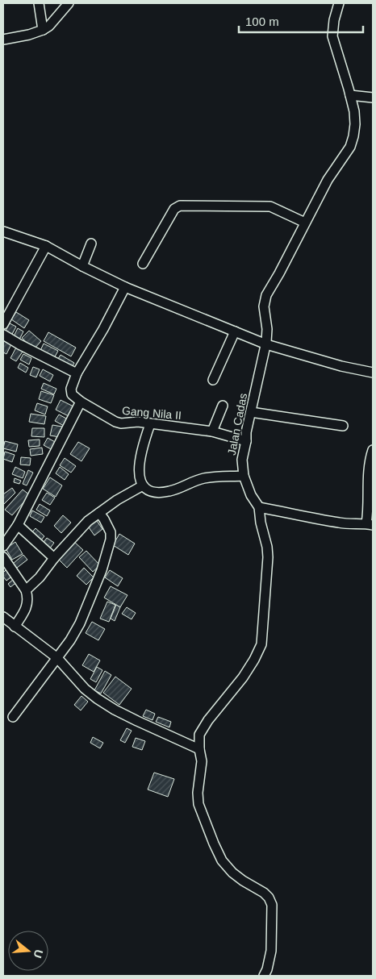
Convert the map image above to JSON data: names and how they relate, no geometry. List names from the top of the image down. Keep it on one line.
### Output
{"streets":{"street":["Gang Nila II","Jalan Cadas"]},"crossings":[["Gang Nila II","Jalan Cadas"]],"scale_bar":"100 m","north":"right"}
